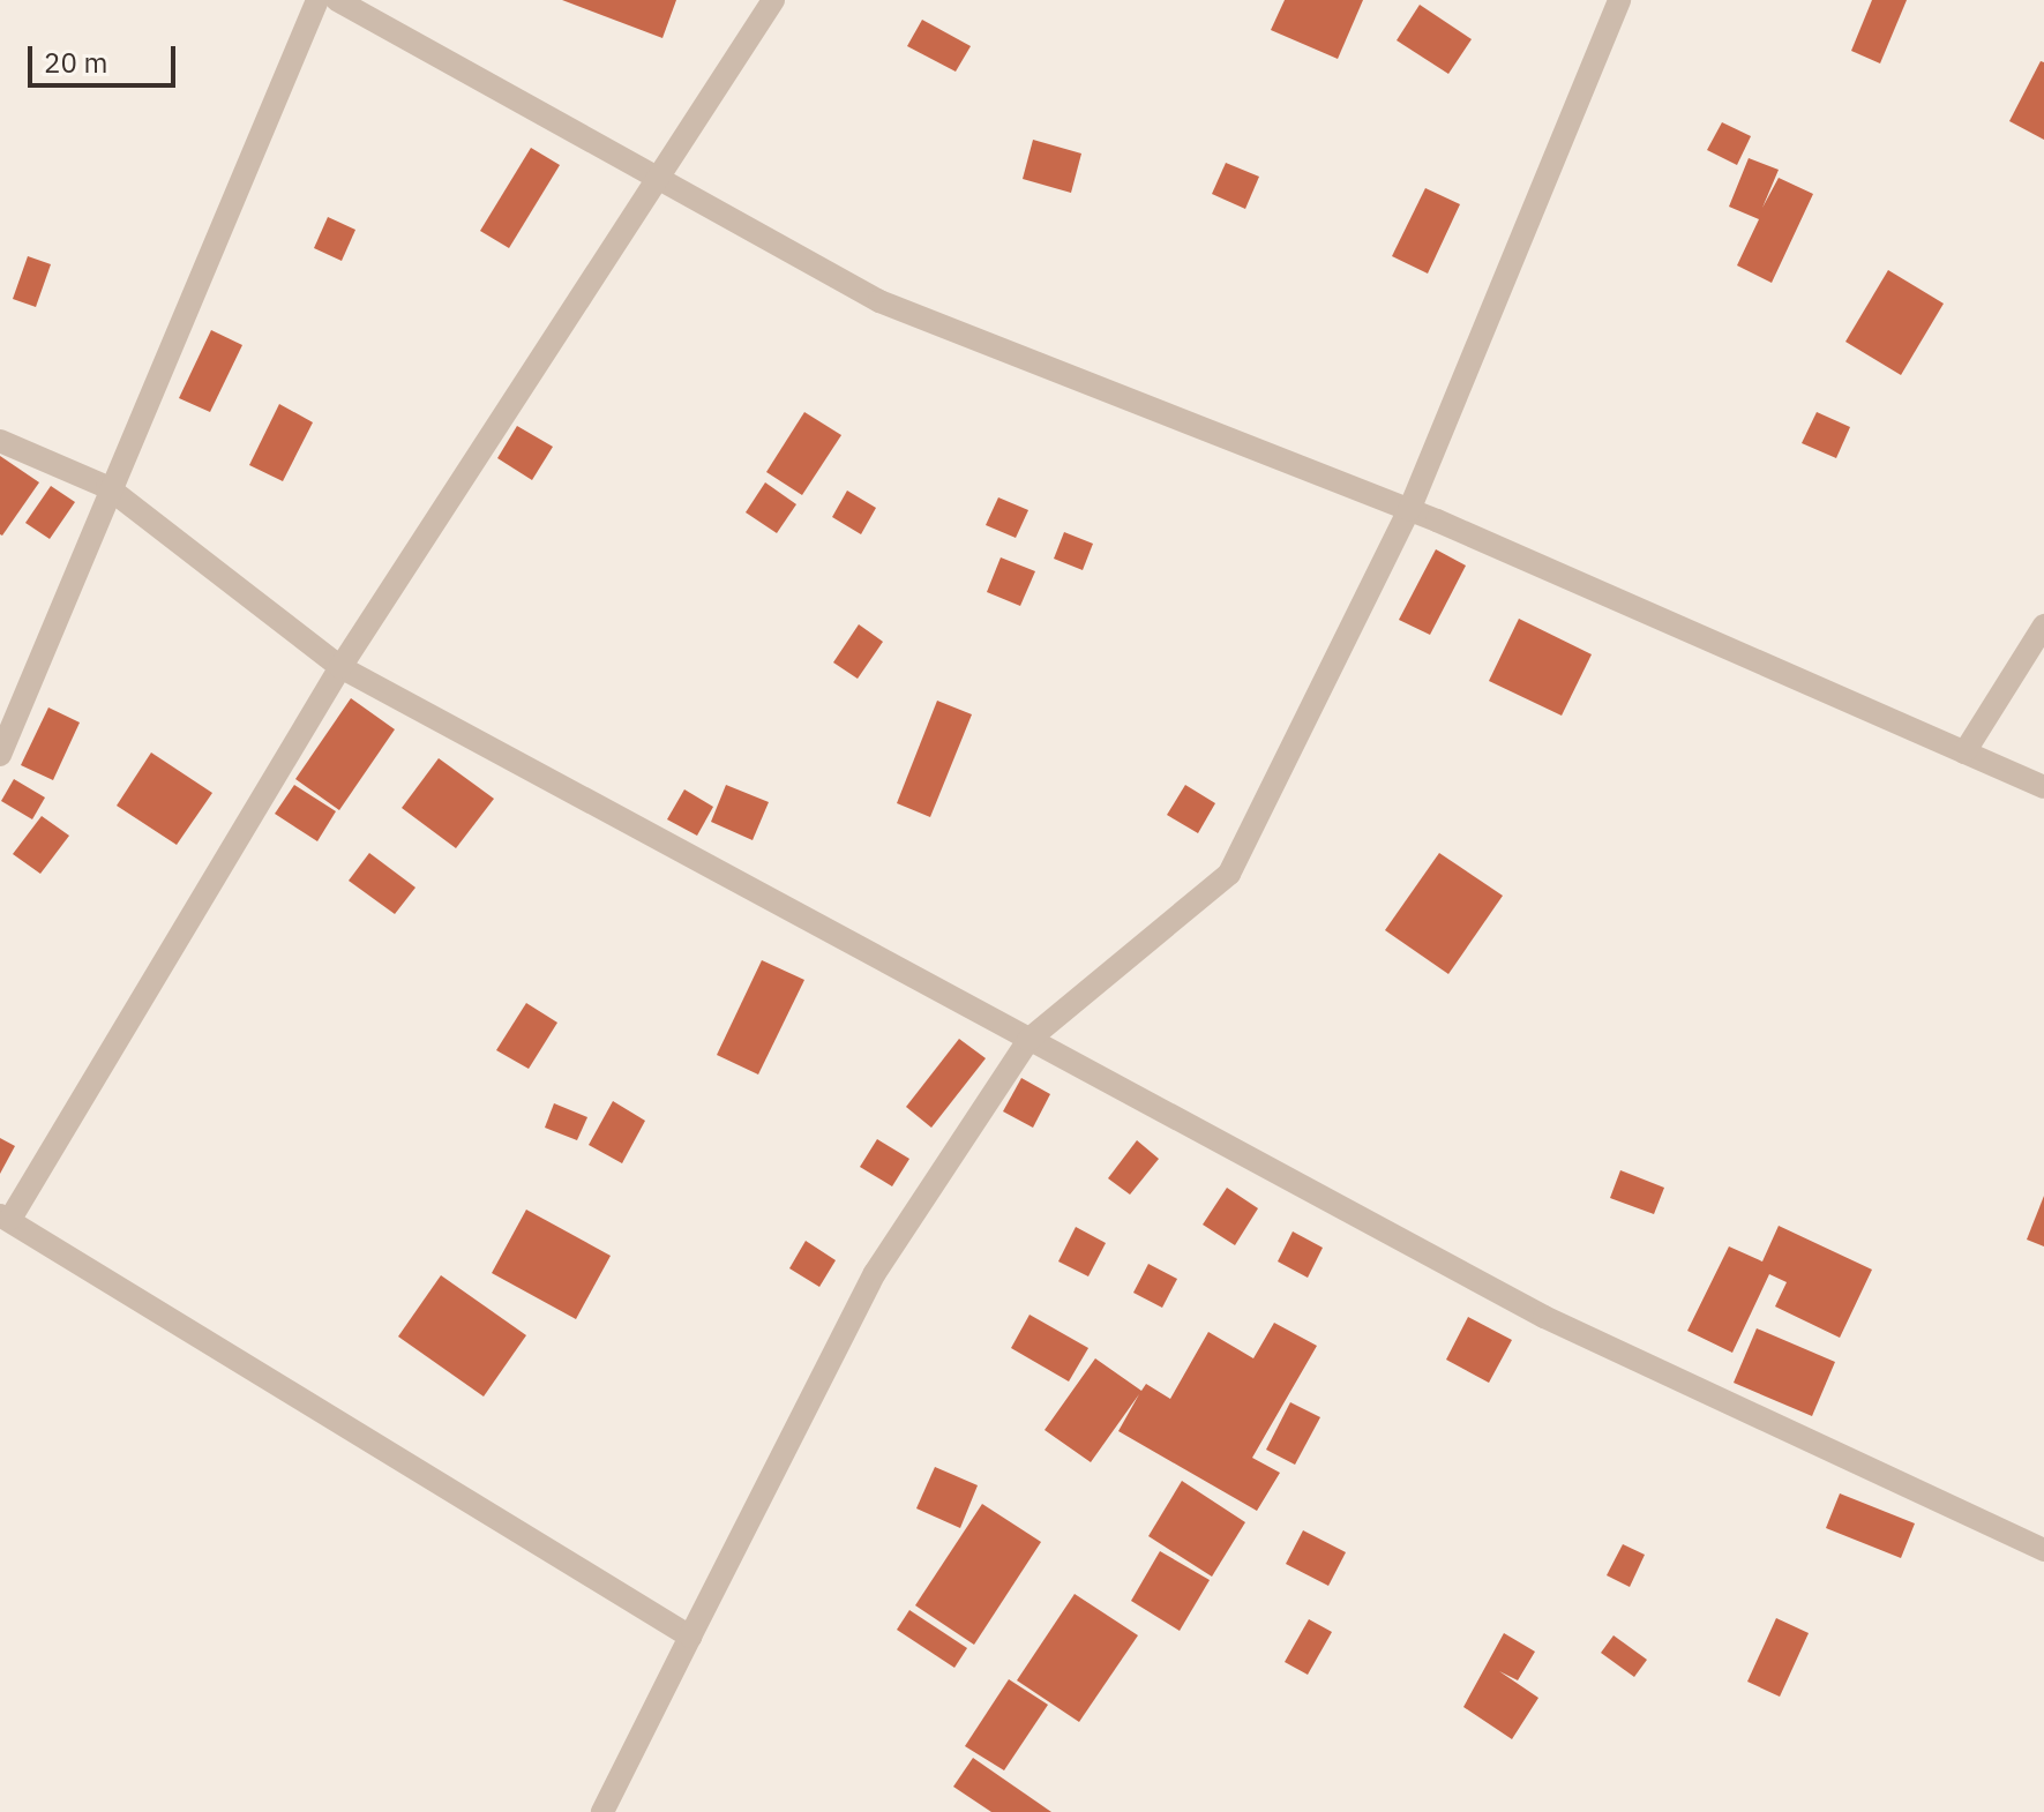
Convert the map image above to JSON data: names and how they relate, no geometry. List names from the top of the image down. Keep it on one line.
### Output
{"scale_bar":"20 m"}
